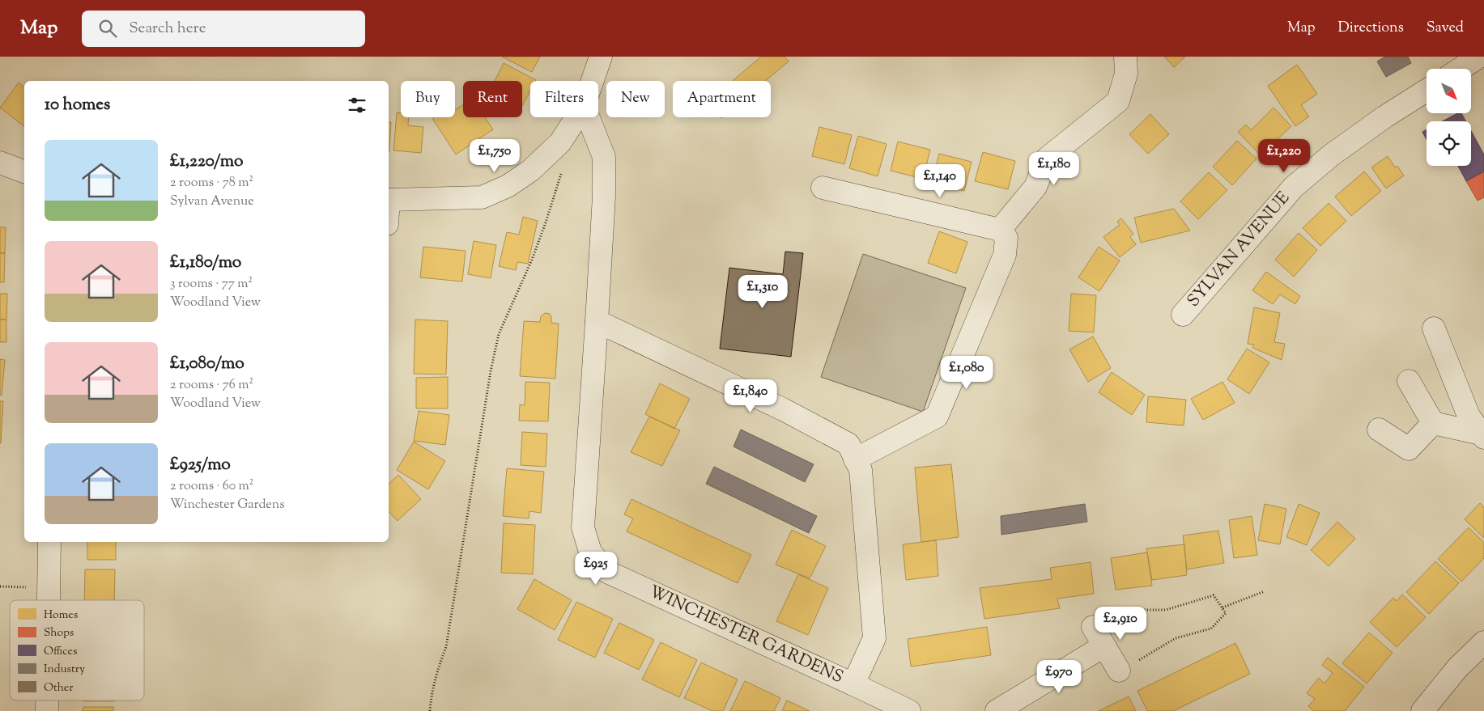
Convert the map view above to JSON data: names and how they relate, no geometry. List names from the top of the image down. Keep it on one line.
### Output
{"streets":{"street":["SYLVAN AVENUE","WINCHESTER GARDENS"]},"legend":["Homes","Shops","Offices","Industry","Other"],"north":"bottom right","page":{"header":"Map","search":"Search here","nav":["Map","Directions","Saved"],"chip":["Buy","Rent","Filters","New","Apartment"],"heading":"10 homes","list":[{"name":"£1,220/mo","note":"2 rooms · 78 m² · Sylvan Avenue"},{"name":"£1,180/mo","note":"3 rooms · 77 m² · Woodland View"},{"name":"£1,080/mo","note":"2 rooms · 76 m² · Woodland View"},{"name":"£925/mo","note":"2 rooms · 60 m² · Winchester Gardens"}],"price":["£1,750","£1,220","£1,180","£1,140","£1,310","£1,080","£1,840","£925","£2,910","£970"]}}
